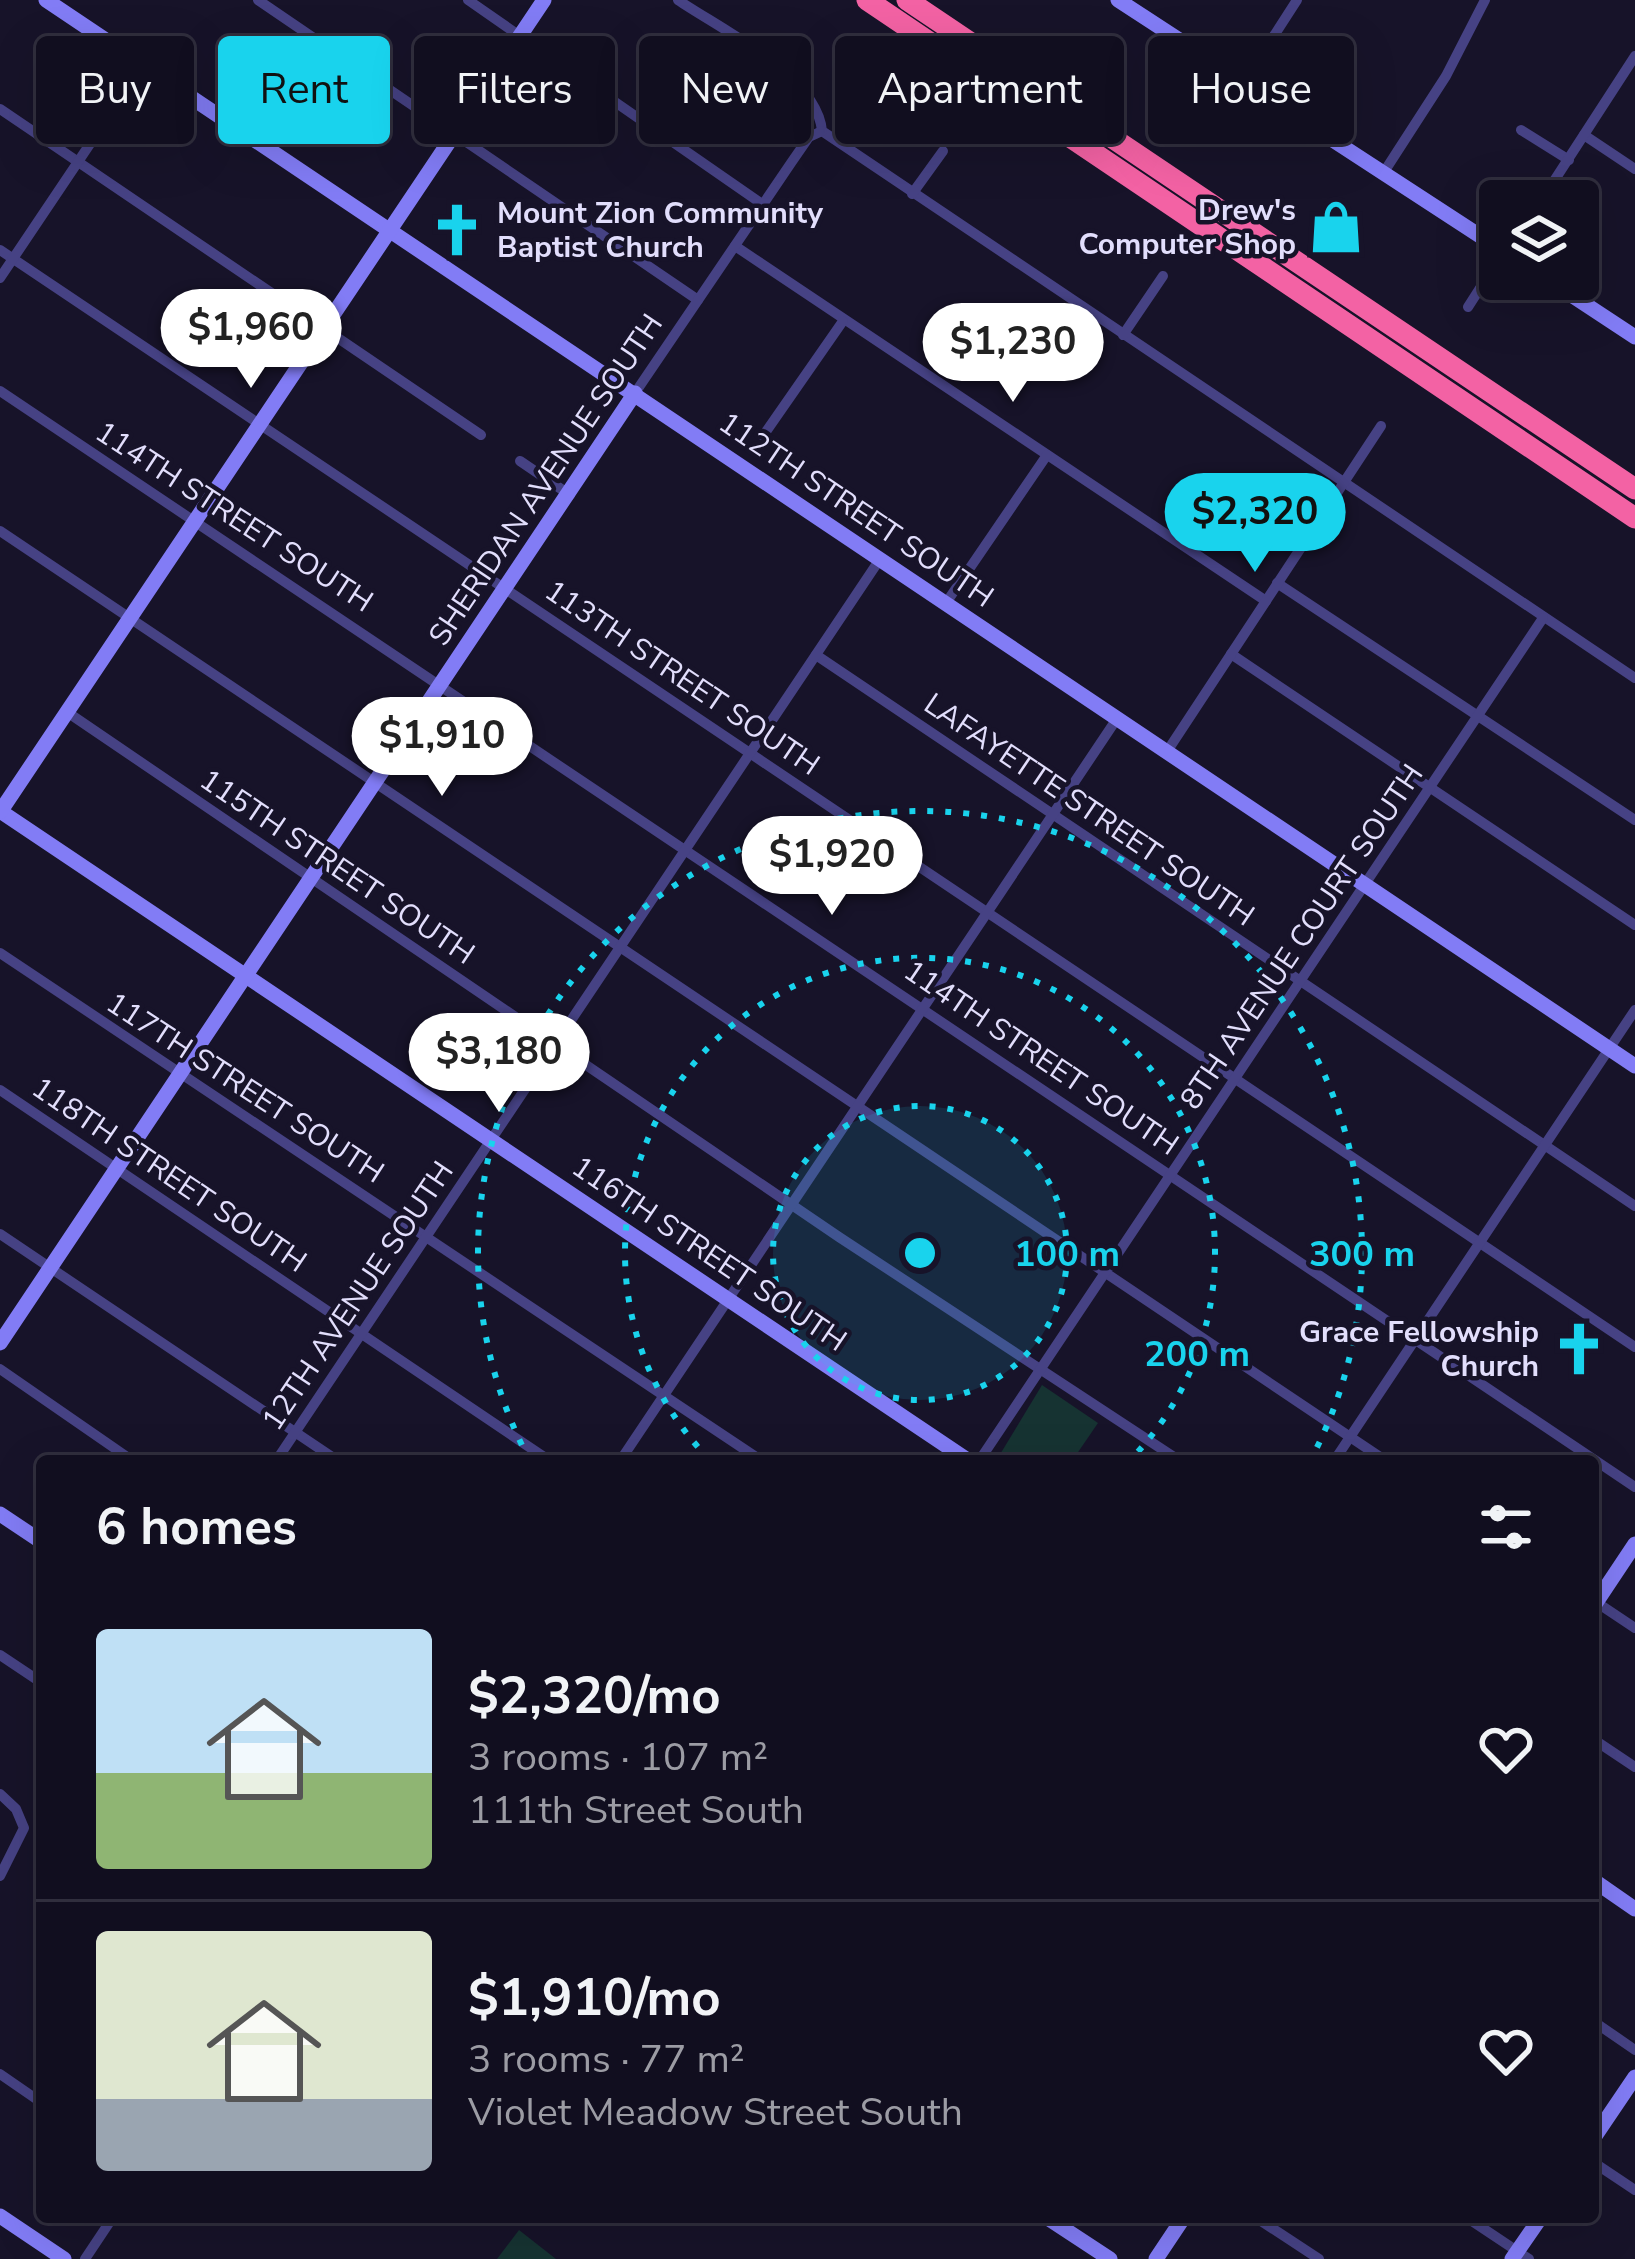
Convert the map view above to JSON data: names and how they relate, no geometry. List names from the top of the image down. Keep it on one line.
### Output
{"streets":{"street":["SHERIDAN AVENUE SOUTH","112TH STREET SOUTH","114TH STREET SOUTH","113TH STREET SOUTH","LAFAYETTE STREET SOUTH","115TH STREET SOUTH","8TH AVENUE COURT SOUTH","117TH STREET SOUTH","118TH STREET SOUTH","116TH STREET SOUTH","12TH AVENUE SOUTH"]},"crossings":[["SHERIDAN AVENUE SOUTH","112TH STREET SOUTH"],["SHERIDAN AVENUE SOUTH","114TH STREET SOUTH"],["SHERIDAN AVENUE SOUTH","113TH STREET SOUTH"],["SHERIDAN AVENUE SOUTH","115TH STREET SOUTH"],["SHERIDAN AVENUE SOUTH","117TH STREET SOUTH"],["SHERIDAN AVENUE SOUTH","118TH STREET SOUTH"],["SHERIDAN AVENUE SOUTH","116TH STREET SOUTH"],["112TH STREET SOUTH","8TH AVENUE COURT SOUTH"],["112TH STREET SOUTH","12TH AVENUE SOUTH"],["114TH STREET SOUTH","8TH AVENUE COURT SOUTH"],["114TH STREET SOUTH","12TH AVENUE SOUTH"],["113TH STREET SOUTH","8TH AVENUE COURT SOUTH"],["113TH STREET SOUTH","12TH AVENUE SOUTH"],["LAFAYETTE STREET SOUTH","8TH AVENUE COURT SOUTH"],["LAFAYETTE STREET SOUTH","12TH AVENUE SOUTH"],["115TH STREET SOUTH","8TH AVENUE COURT SOUTH"],["115TH STREET SOUTH","12TH AVENUE SOUTH"],["117TH STREET SOUTH","12TH AVENUE SOUTH"],["118TH STREET SOUTH","12TH AVENUE SOUTH"],["116TH STREET SOUTH","12TH AVENUE SOUTH"]],"places":{"shop":["Drew's Computer Shop"],"church":["Mount Zion Community Baptist Church","Grace Fellowship Church"]},"page":{"chip":["Buy","Rent","Filters","New","Apartment","House"],"price":["$1,960","$1,230","$2,320","$1,910","$1,920","$3,180"],"heading":"6 homes","list":[{"name":"$2,320/mo","note":"3 rooms · 107 m² · 111th Street South"},{"name":"$1,910/mo","note":"3 rooms · 77 m² · Violet Meadow Street South"}]},"rings":["100 m","300 m","200 m"]}
